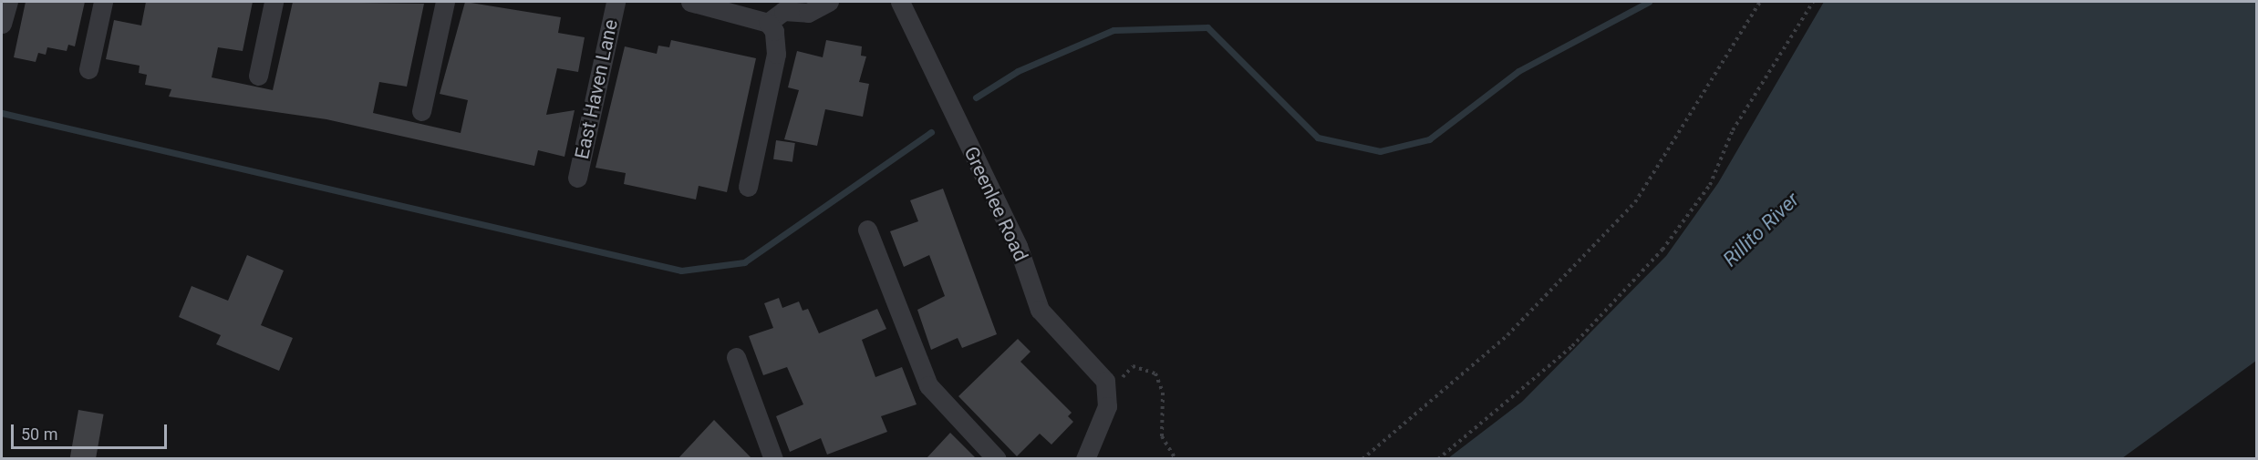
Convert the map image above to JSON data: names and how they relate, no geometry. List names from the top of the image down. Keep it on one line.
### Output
{"streets":{"street":["East Haven Lane","Greenlee Road"]},"water":["Rillito River"],"scale_bar":"50 m"}
